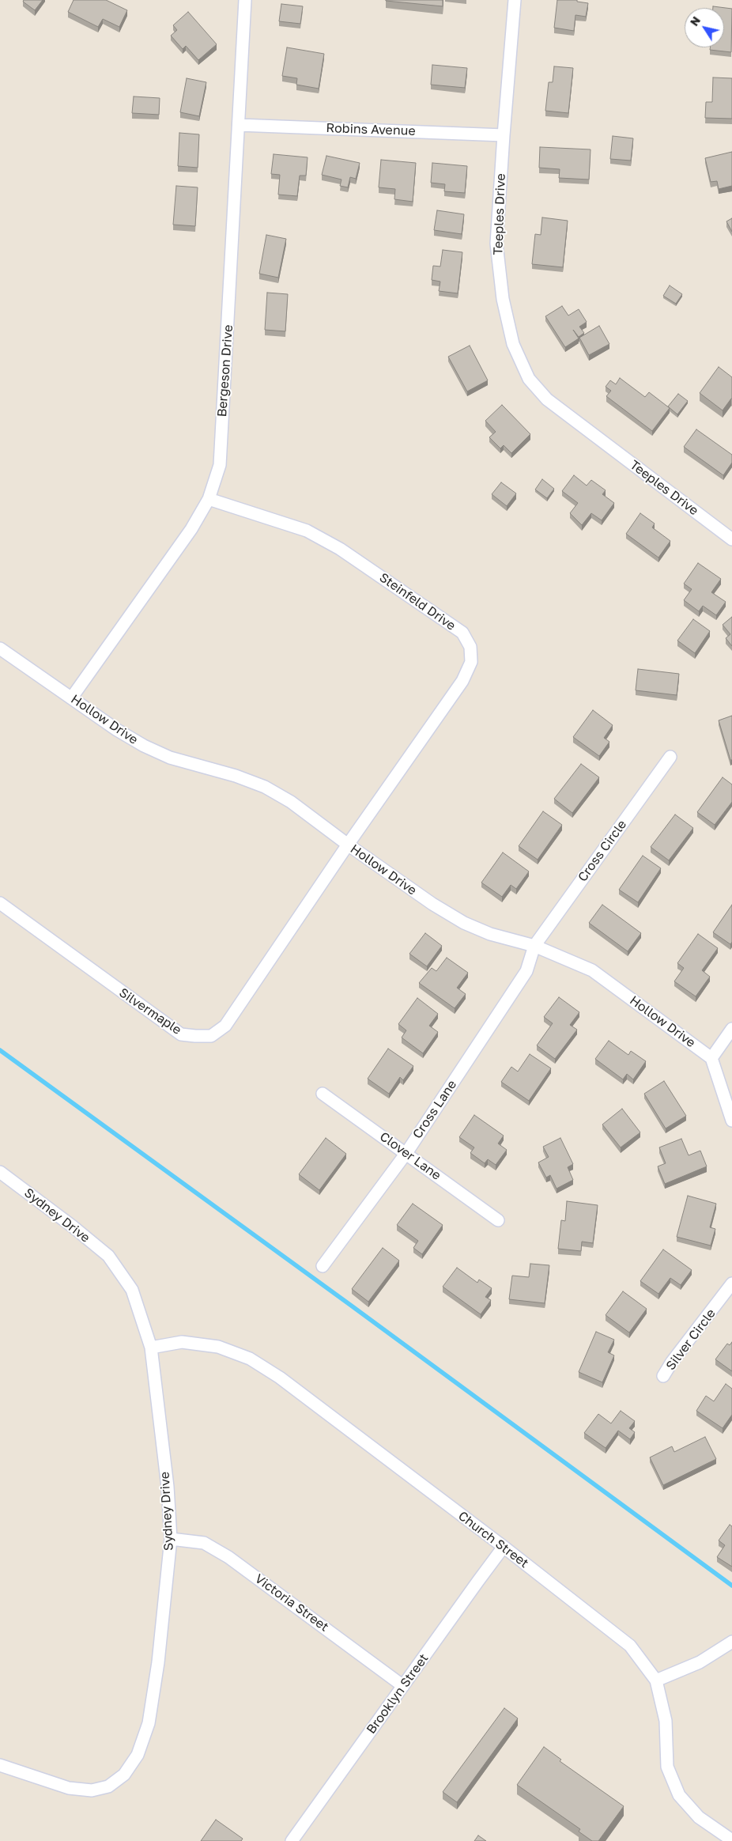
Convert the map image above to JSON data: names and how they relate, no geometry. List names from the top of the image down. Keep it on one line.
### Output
{"streets":{"street":["Robins Avenue","Teeples Drive","Bergeson Drive","Steinfeld Drive","Hollow Drive","Cross Circle","Silvermaple","Cross Lane","Clover Lane","Sydney Drive","Silver Circle","Church Street","Victoria Street","Brooklyn Street"]},"crossings":[["Robins Avenue","Teeples Drive"],["Robins Avenue","Bergeson Drive"],["Bergeson Drive","Steinfeld Drive"],["Bergeson Drive","Hollow Drive"],["Steinfeld Drive","Hollow Drive"],["Steinfeld Drive","Silvermaple"],["Hollow Drive","Cross Circle"],["Hollow Drive","Silvermaple"],["Hollow Drive","Cross Lane"],["Cross Circle","Cross Lane"],["Cross Lane","Clover Lane"],["Sydney Drive","Church Street"],["Sydney Drive","Victoria Street"],["Church Street","Brooklyn Street"],["Victoria Street","Brooklyn Street"]],"north":"top left"}
